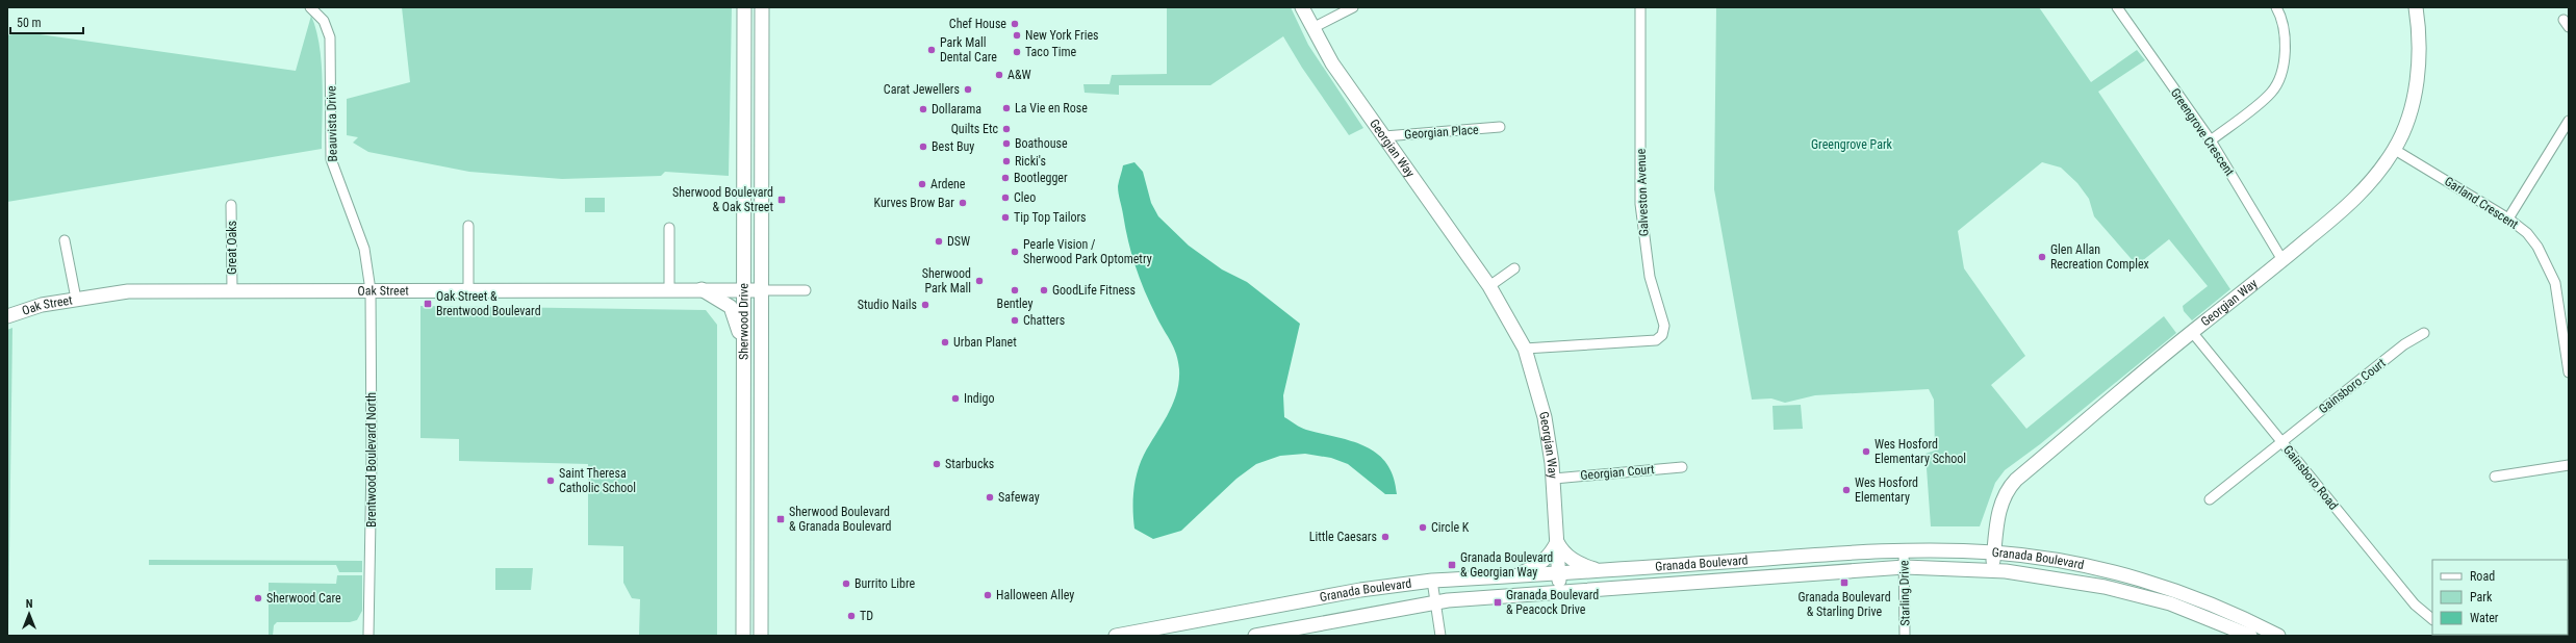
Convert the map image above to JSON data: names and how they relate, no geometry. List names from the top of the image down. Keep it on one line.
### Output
{"streets":{"main road":["Georgian Way","Oak Street","Sherwood Drive","Granada Boulevard"],"street":["Beauvista Drive","Georgian Place","Greengrove Crescent","Galveston Avenue","Garland Crescent","Great Oaks","Gainsboro Court","Brentwood Boulevard North","Georgian Court","Gainsboro Road","Starling Drive"]},"crossings":[["Beauvista Drive","Oak Street"],["Beauvista Drive","Brentwood Boulevard North"],["Georgian Place","Georgian Way"],["Greengrove Crescent","Georgian Way"],["Georgian Way","Galveston Avenue"],["Georgian Way","Garland Crescent"],["Georgian Way","Georgian Court"],["Georgian Way","Gainsboro Road"],["Georgian Way","Granada Boulevard"],["Great Oaks","Oak Street"],["Oak Street","Sherwood Drive"],["Oak Street","Brentwood Boulevard North"],["Gainsboro Court","Gainsboro Road"],["Granada Boulevard","Starling Drive"]],"parks":["Greengrove Park"],"places":{"other":["Chef House","New York Fries","Park Mall Dental Care","Taco Time","A&W","Carat Jewellers","La Vie en Rose","Dollarama","Quilts Etc","Boathouse","Best Buy","Ricki's","Bootlegger","Ardene","Cleo","Kurves Brow Bar","Tip Top Tailors","DSW","Pearle Vision / Sherwood Park Optometry","Glen Allan Recreation Complex","Sherwood Park Mall","Bentley","GoodLife Fitness","Studio Nails","Chatters","Urban Planet","Indigo","Wes Hosford Elementary School","Starbucks","Saint Theresa Catholic School","Wes Hosford Elementary","Safeway","Circle K","Little Caesars","Burrito Libre","Halloween Alley","Sherwood Care","TD"],"transit":["Sherwood Boulevard & Oak Street","Oak Street & Brentwood Boulevard","Sherwood Boulevard & Granada Boulevard","Granada Boulevard & Georgian Way","Granada Boulevard & Starling Drive","Granada Boulevard & Peacock Drive"]},"legend":["Road","Park","Water"],"scale_bar":"50 m","north":"top"}
